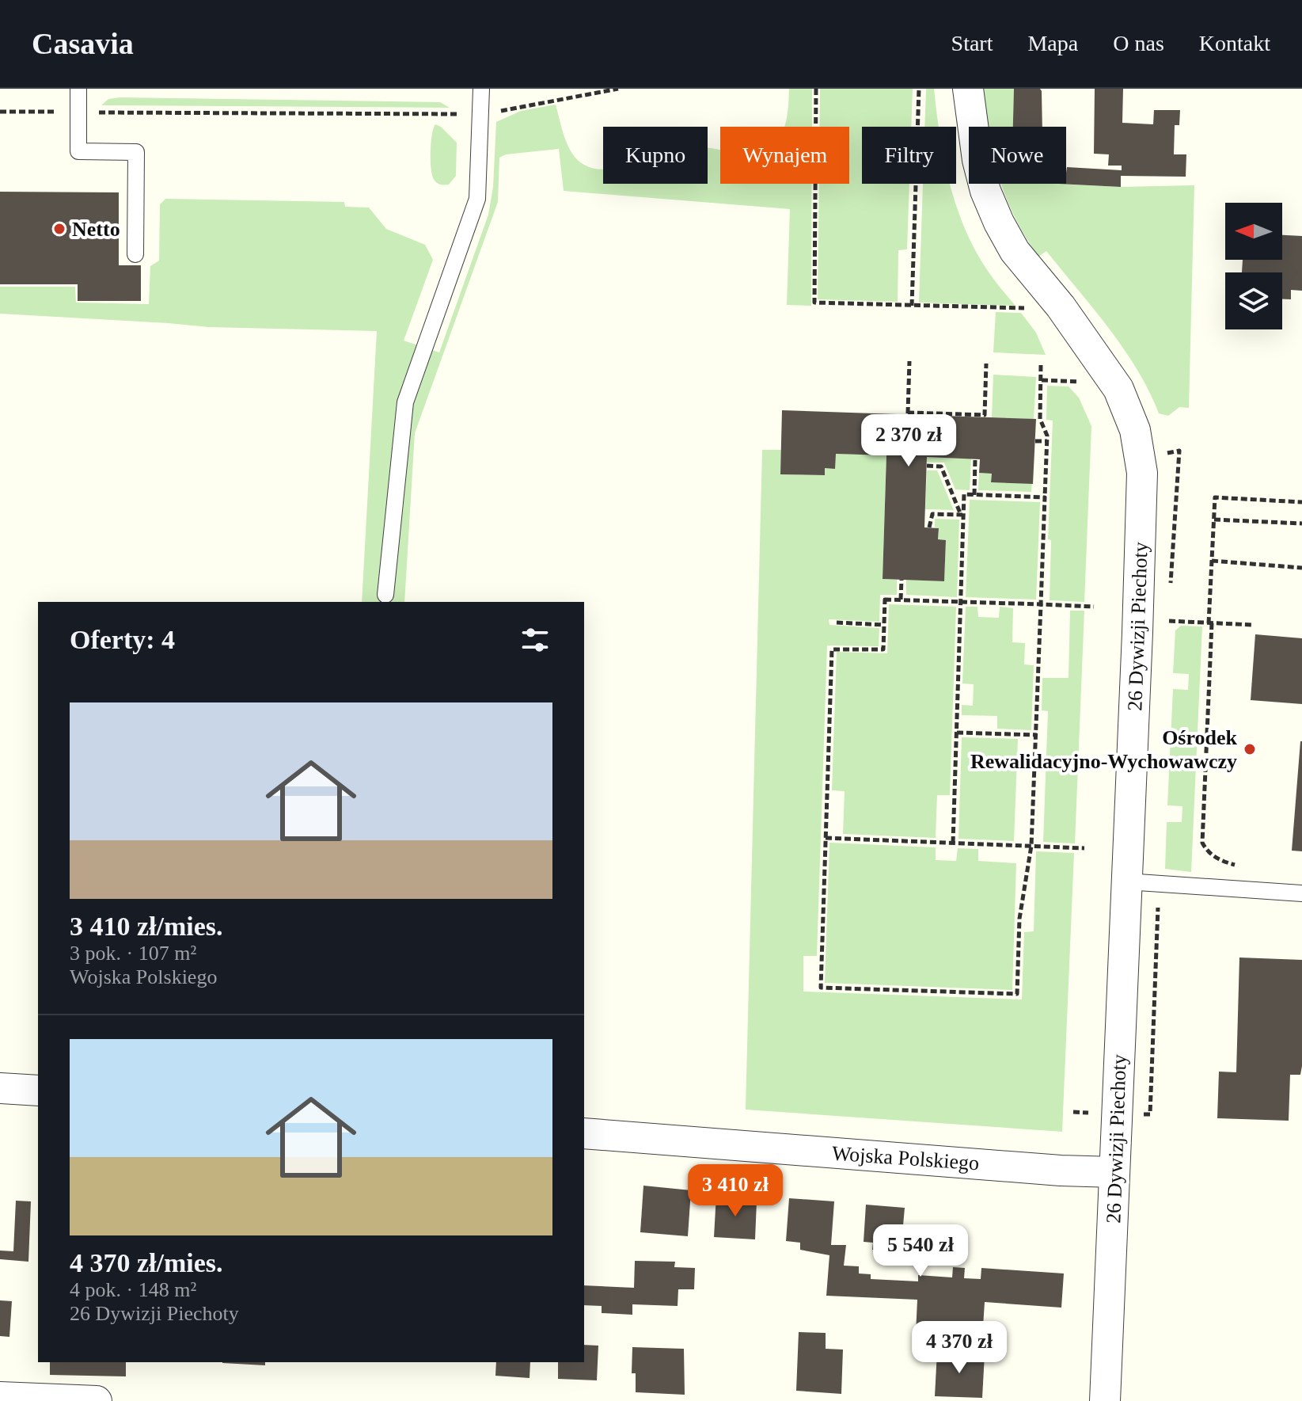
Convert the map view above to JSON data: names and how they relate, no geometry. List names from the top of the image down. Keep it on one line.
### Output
{"streets":{"street":["26 Dywizji Piechoty","Wojska Polskiego"]},"crossings":[["26 Dywizji Piechoty","Wojska Polskiego"]],"places":["Netto","Ośrodek Rewalidacyjno-Wychowawczy"],"north":"left","page":{"header":"Casavia","nav":["Start","Mapa","O nas","Kontakt"],"chip":["Kupno","Wynajem","Filtry","Nowe"],"price":["2 370 zł","3 410 zł","5 540 zł","4 370 zł"],"heading":"Oferty: 4","list":[{"name":"3 410 zł/mies.","note":"3 pok. · 107 m² · Wojska Polskiego"},{"name":"4 370 zł/mies.","note":"4 pok. · 148 m² · 26 Dywizji Piechoty"}]}}
